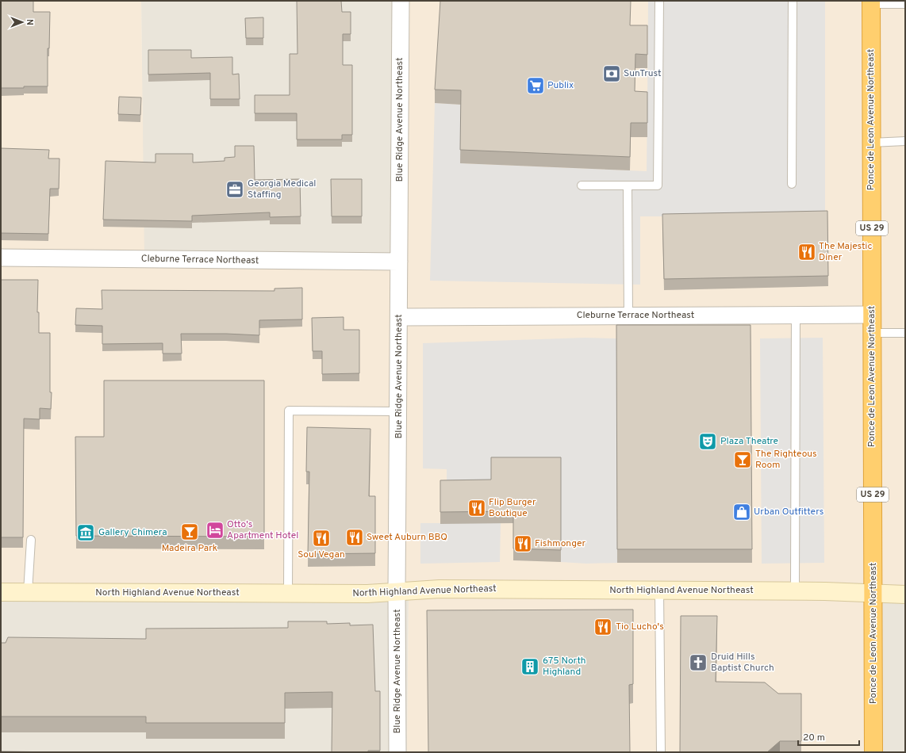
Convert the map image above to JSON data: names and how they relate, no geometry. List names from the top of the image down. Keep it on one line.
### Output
{"streets":{"highway":["Ponce de Leon Avenue Northeast","US 29"],"main road":["North Highland Avenue Northeast"],"street":["Blue Ridge Avenue Northeast","Cleburne Terrace Northeast"]},"crossings":[["Blue Ridge Avenue Northeast","Cleburne Terrace Northeast"],["Blue Ridge Avenue Northeast","North Highland Avenue Northeast"],["Ponce de Leon Avenue Northeast","Cleburne Terrace Northeast"],["Ponce de Leon Avenue Northeast","North Highland Avenue Northeast"]],"places":{"bank":["SunTrust"],"supermarket":["Publix"],"office":["Georgia Medical Staffing"],"restaurant":["The Majestic Diner","Flip Burger Boutique","Sweet Auburn BBQ","Soul Vegan","Fishmonger","Tio Lucho's"],"theatre":["Plaza Theatre"],"bar":["The Righteous Room","Madeira Park"],"shop":["Urban Outfitters"],"hotel":["Otto's Apartment Hotel"],"museum":["Gallery Chimera"],"church":["Druid Hills Baptist Church"],"building":["675 North Highland"]},"scale_bar":"20 m","north":"right"}
